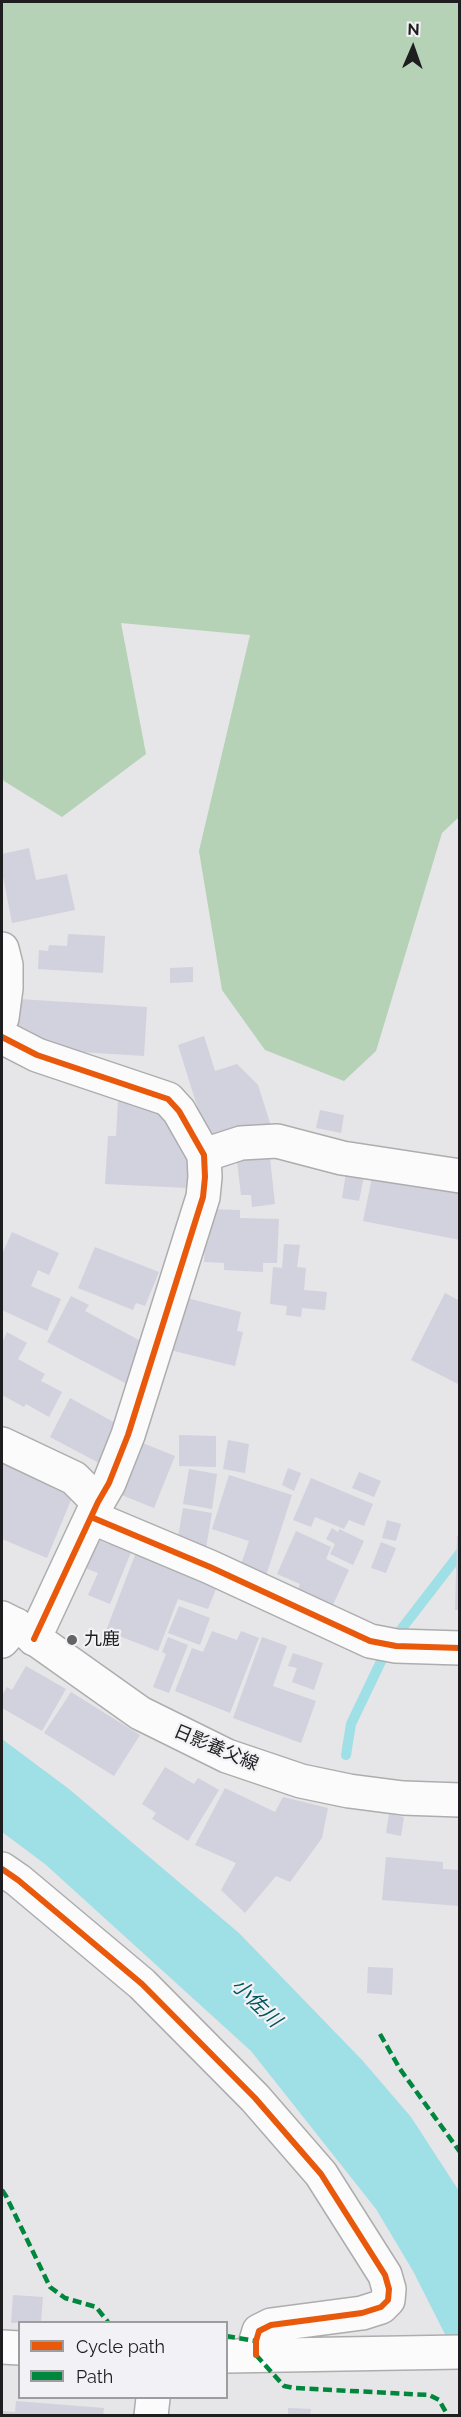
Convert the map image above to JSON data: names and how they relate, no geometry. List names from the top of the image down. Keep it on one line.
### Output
{"streets":{"street":["日影養父線"]},"water":["小佐川"],"places":["九鹿"],"legend":["Cycle path","Path"],"north":"top"}
